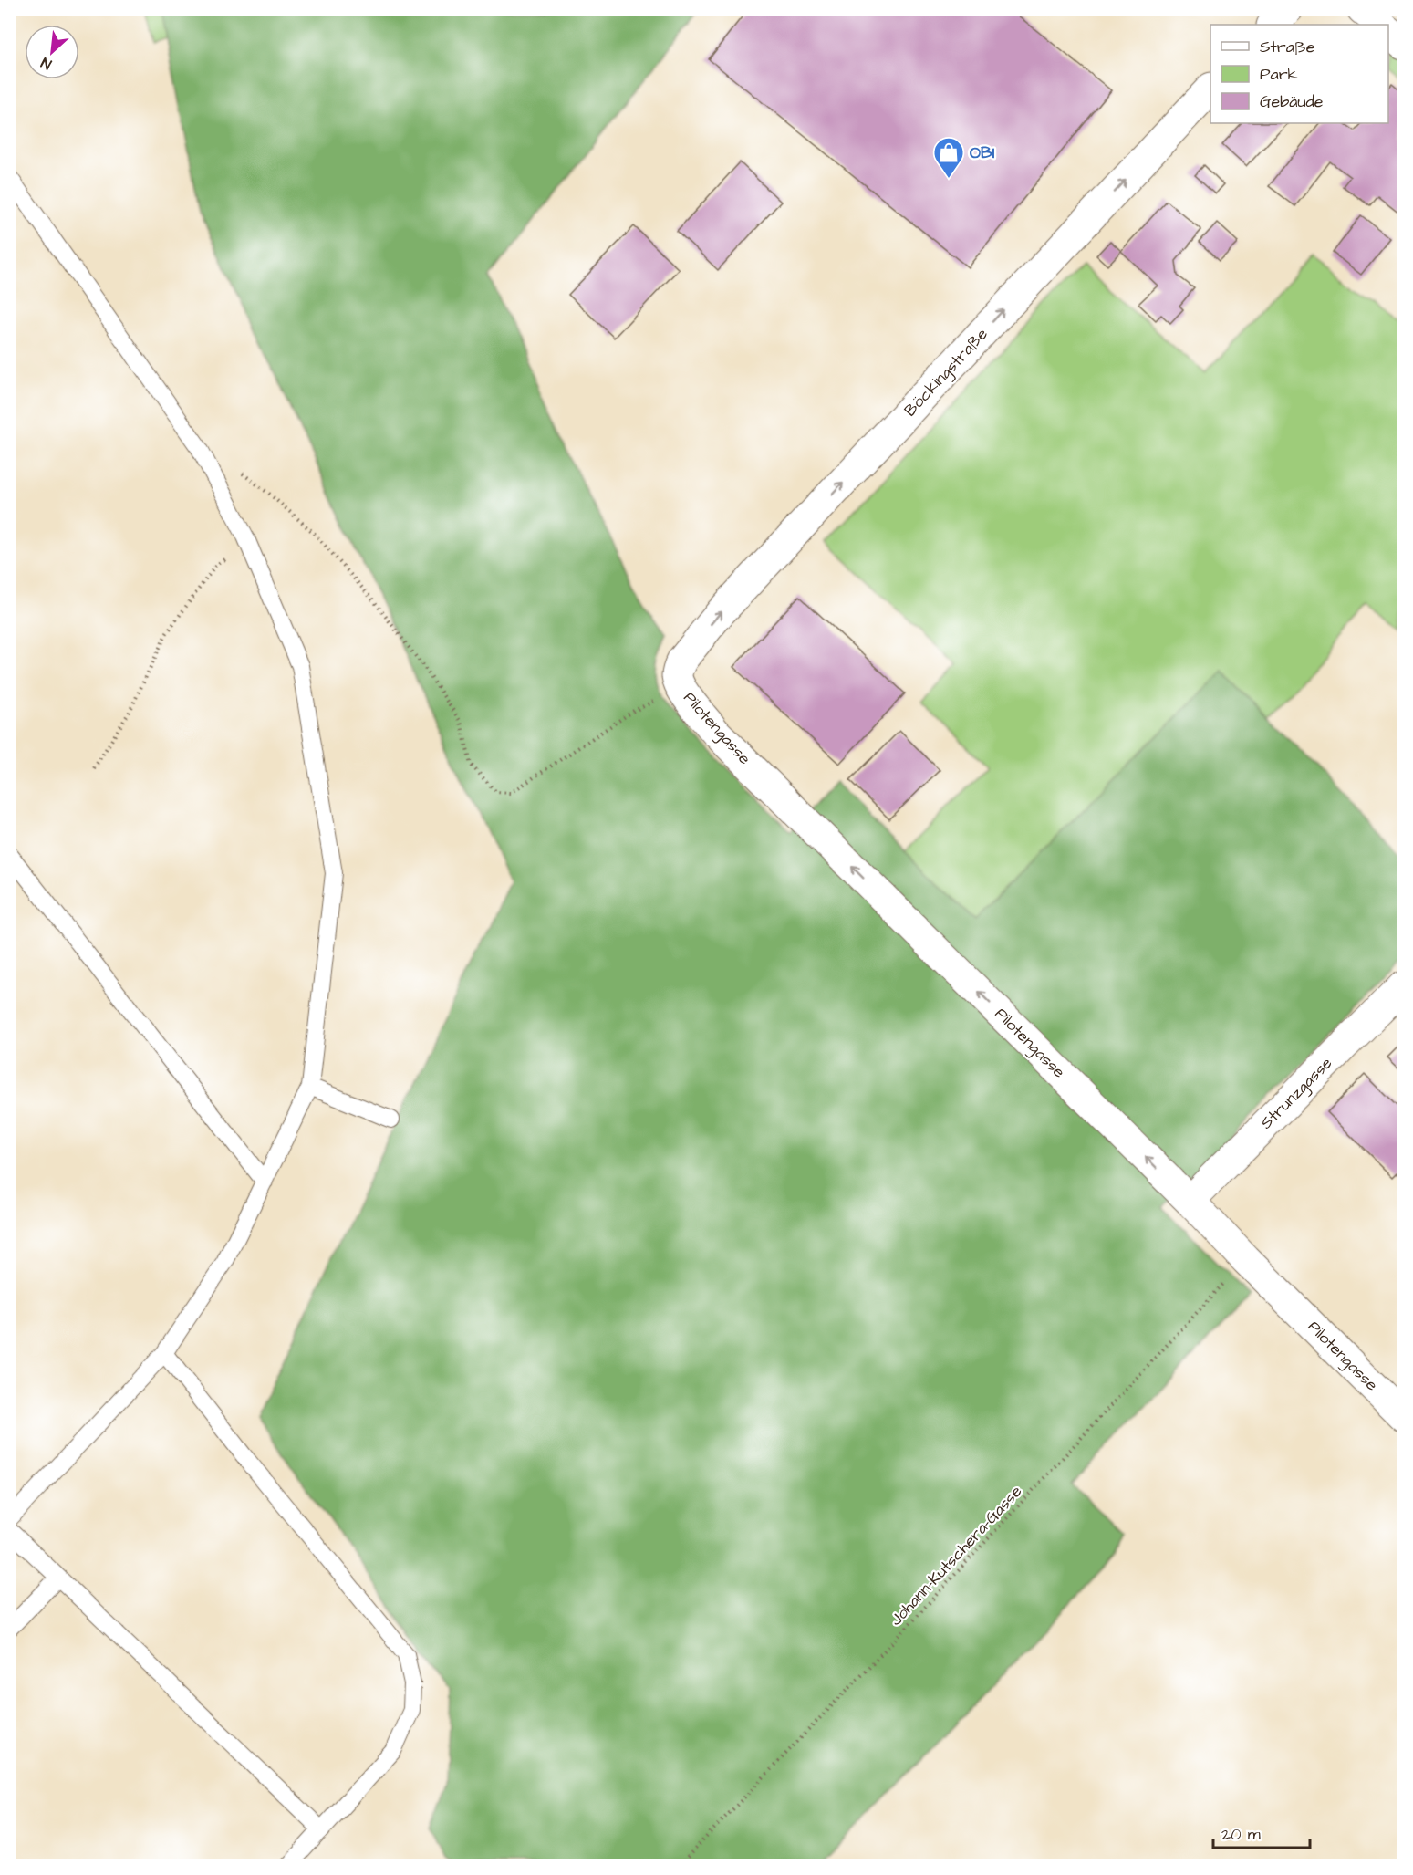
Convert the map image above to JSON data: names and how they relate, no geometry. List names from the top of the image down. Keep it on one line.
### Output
{"streets":{"street":["Böckingstraße","Pilotengasse","Strunzgasse"],"path":["Johann-Kutschera-Gasse"]},"crossings":[["Böckingstraße","Pilotengasse"],["Pilotengasse","Strunzgasse"],["Pilotengasse","Johann-Kutschera-Gasse"]],"one_way":["Böckingstraße","Pilotengasse"],"places":{"shop":["OBI"]},"legend":["Straße","Park","Gebäude"],"scale_bar":"20 m","north":"bottom left"}
